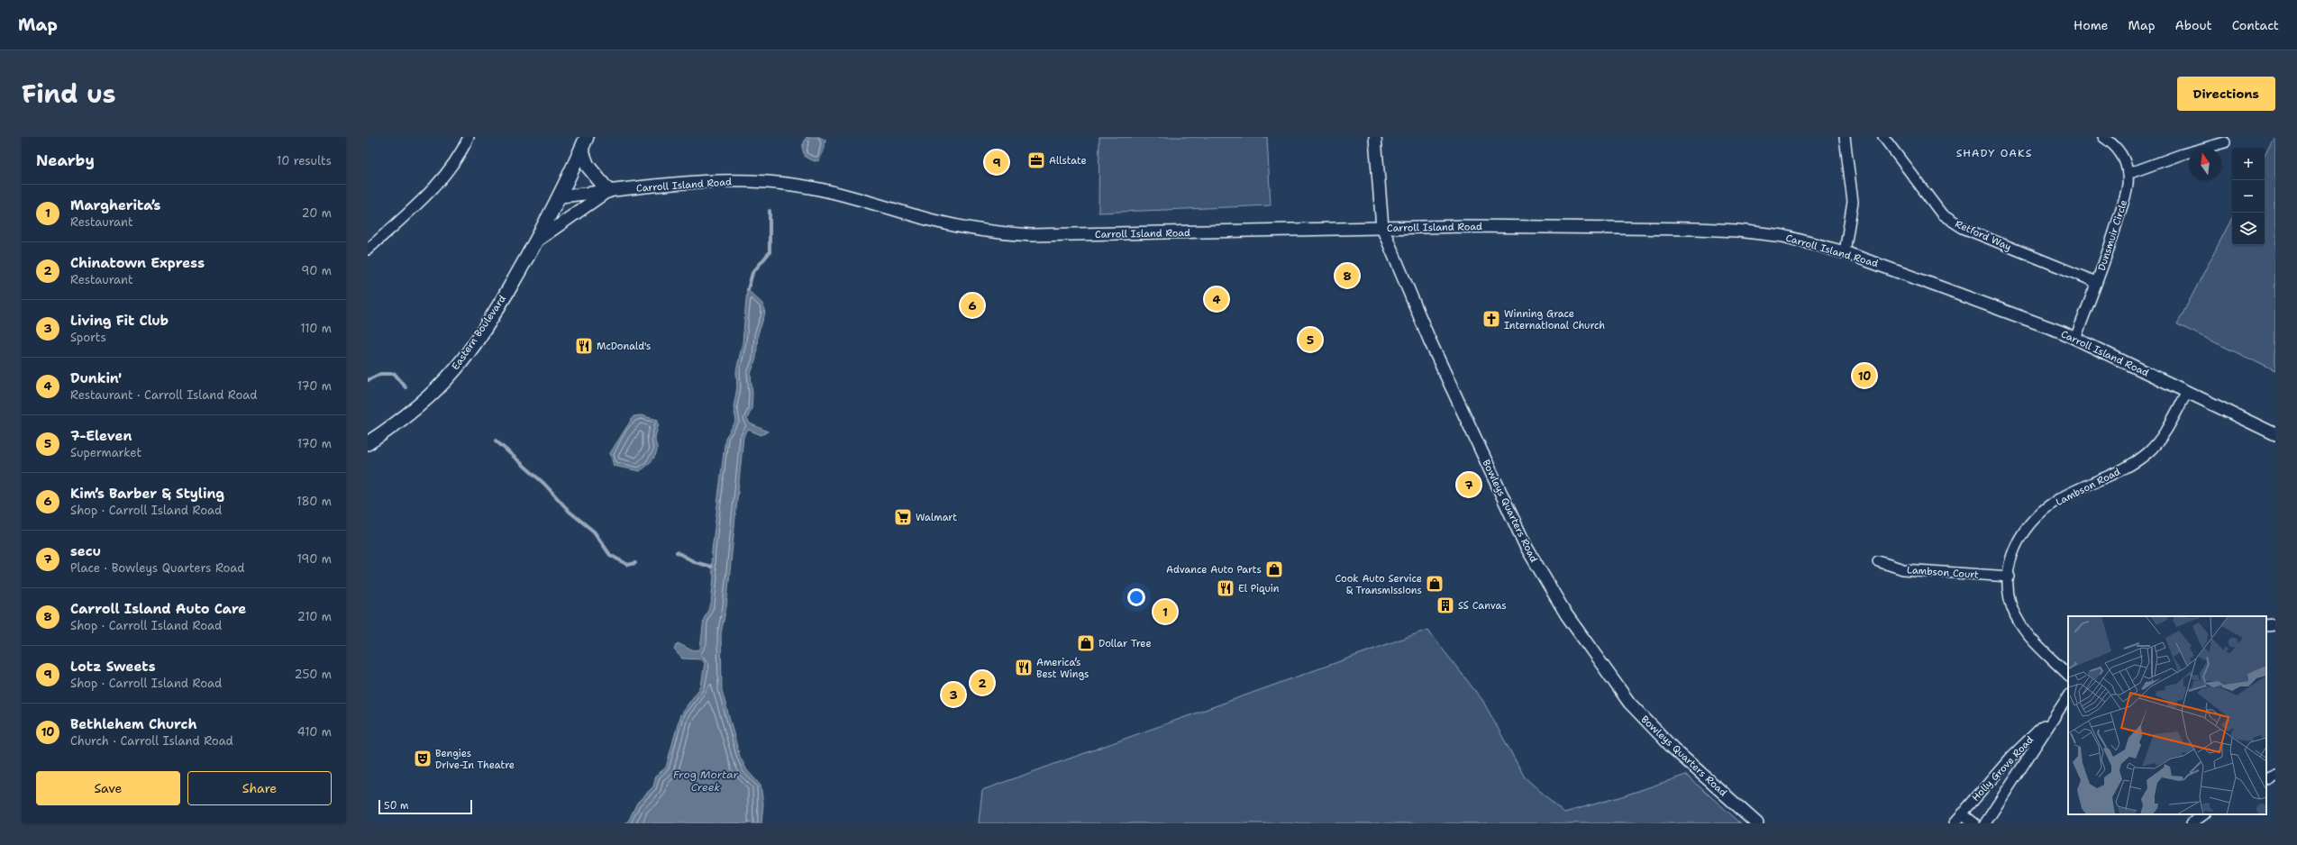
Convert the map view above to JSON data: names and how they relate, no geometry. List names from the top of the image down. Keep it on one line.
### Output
{"streets":{"main road":["Eastern Boulevard"],"street":["Carroll Island Road","Retford Way","Dunsmuir Circle","Lambson Road","Bowleys Quarters Road","Lambson Court","Holly Grove Road"]},"crossings":[["Carroll Island Road","Dunsmuir Circle"],["Carroll Island Road","Eastern Boulevard"],["Carroll Island Road","Lambson Road"],["Carroll Island Road","Bowleys Quarters Road"],["Retford Way","Dunsmuir Circle"],["Lambson Road","Lambson Court"]],"districts":["SHADY OAKS"],"water":["Frog Mortar Creek"],"places":{"office":["Allstate"],"church":["Winning Grace International Church"],"restaurant":["McDonald's","El Piquin","America’s Best Wings"],"supermarket":["Walmart"],"shop":["Advance Auto Parts","Cook Auto Service & Transmissions","Dollar Tree"],"building":["SS Canvas"],"theatre":["Bengies Drive-In Theatre"]},"scale_bar":"50 m","north":"top","page":{"header":"Map","nav":["Home","Map","About","Contact"],"title":"Find us","buttons":["Directions",["Save","Share"]],"heading":["Nearby","10 results"],"map_buttons":["+","−"],"pins":["9","8","4","6","5","10","7","1","2","3"],"list":[{"mark":"1","name":"Margherita’s","note":"Restaurant","value":"20 m"},{"mark":"2","name":"Chinatown Express","note":"Restaurant","value":"90 m"},{"mark":"3","name":"Living Fit Club","note":"Sports","value":"110 m"},{"mark":"4","name":"Dunkin'","note":"Restaurant · Carroll Island Road","value":"170 m"},{"mark":"5","name":"7-Eleven","note":"Supermarket","value":"170 m"},{"mark":"6","name":"Kim’s Barber & Styling","note":"Shop · Carroll Island Road","value":"180 m"},{"mark":"7","name":"secu","note":"Place · Bowleys Quarters Road","value":"190 m"},{"mark":"8","name":"Carroll Island Auto Care","note":"Shop · Carroll Island Road","value":"210 m"},{"mark":"9","name":"Lotz Sweets","note":"Shop · Carroll Island Road","value":"250 m"},{"mark":"10","name":"Bethlehem Church","note":"Church · Carroll Island Road","value":"410 m"}],"scale":"50 m"}}
